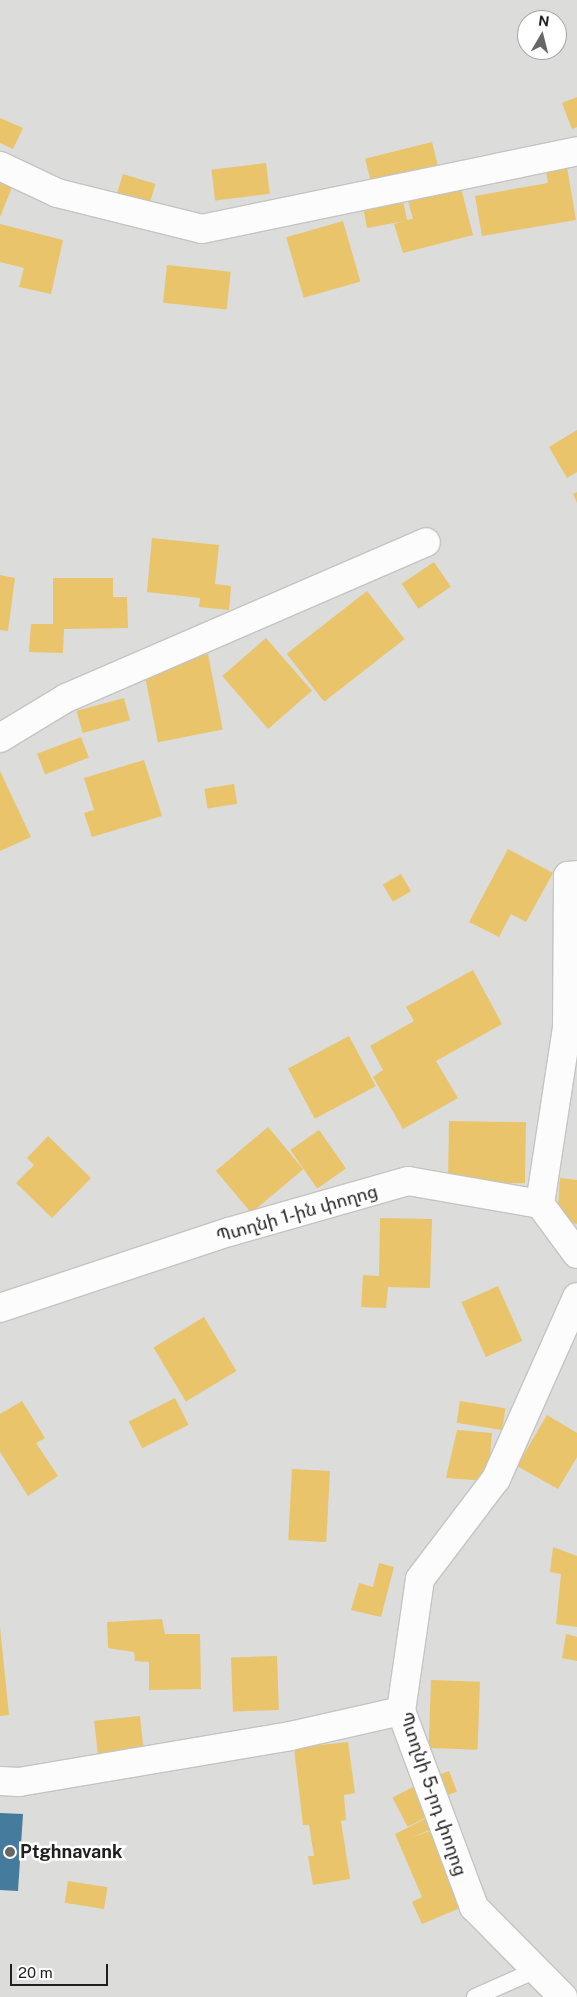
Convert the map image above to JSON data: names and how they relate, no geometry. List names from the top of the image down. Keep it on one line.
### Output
{"streets":{"street":["Պտղնի 1-ին փողոց","Պտղնի 5-րդ փողոց"]},"places":["Ptghnavank"],"scale_bar":"20 m","north":"top"}
